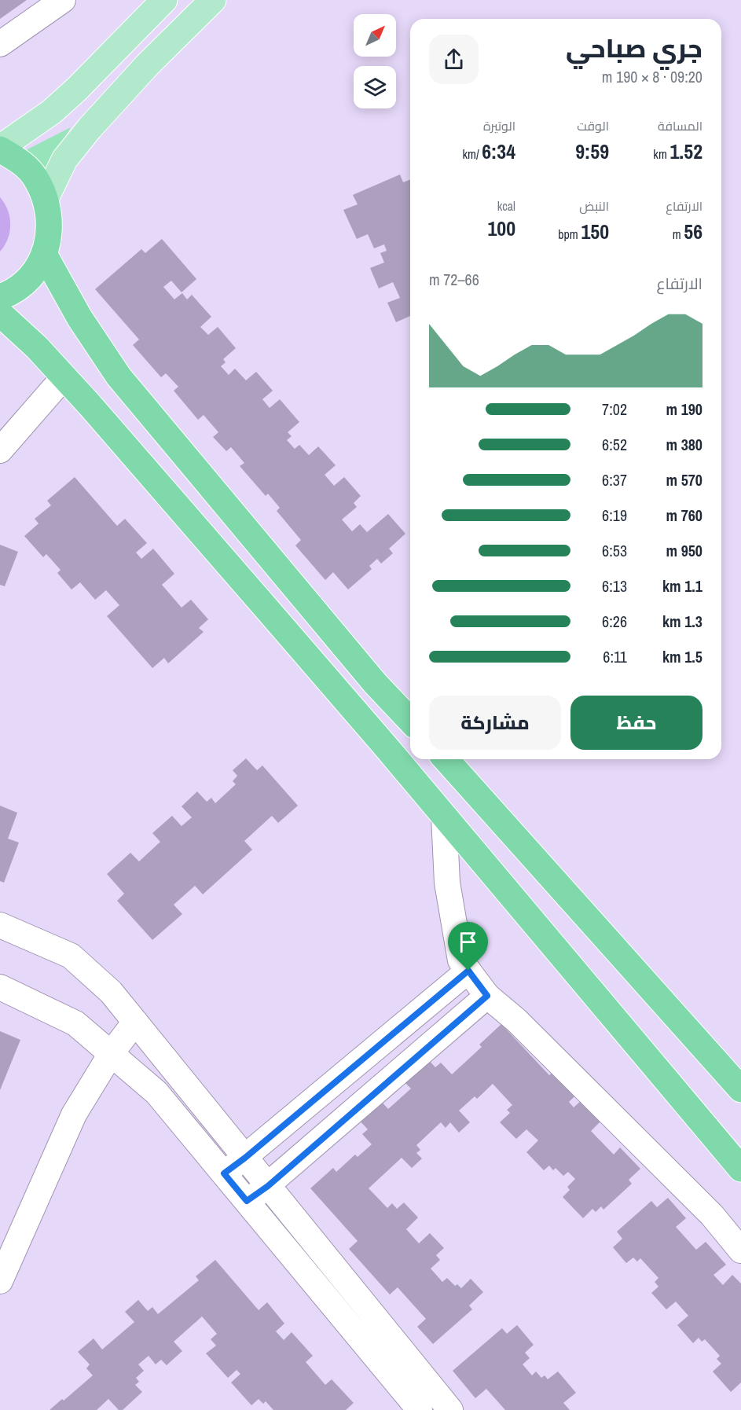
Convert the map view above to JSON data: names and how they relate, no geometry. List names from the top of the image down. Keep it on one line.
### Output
{"north":"top right","page":{"heading":["جري صباحي","09:20 · 8 × 190 m"],"stats":[["المسافة","1.52 km"],["الوقت","9:59"],["الوتيرة","6:34 /km"],["الارتفاع","56 m"],["النبض","150 bpm"],["kcal","100"]],"chart":["الارتفاع","66–72 m"],"list":[{"name":"190 m","note":"7:02"},{"name":"380 m","note":"6:52"},{"name":"570 m","note":"6:37"},{"name":"760 m","note":"6:19"},{"name":"950 m","note":"6:53"},{"name":"1.1 km","note":"6:13"},{"name":"1.3 km","note":"6:26"},{"name":"1.5 km","note":"6:11"}],"buttons":["حفظ","مشاركة"]}}
